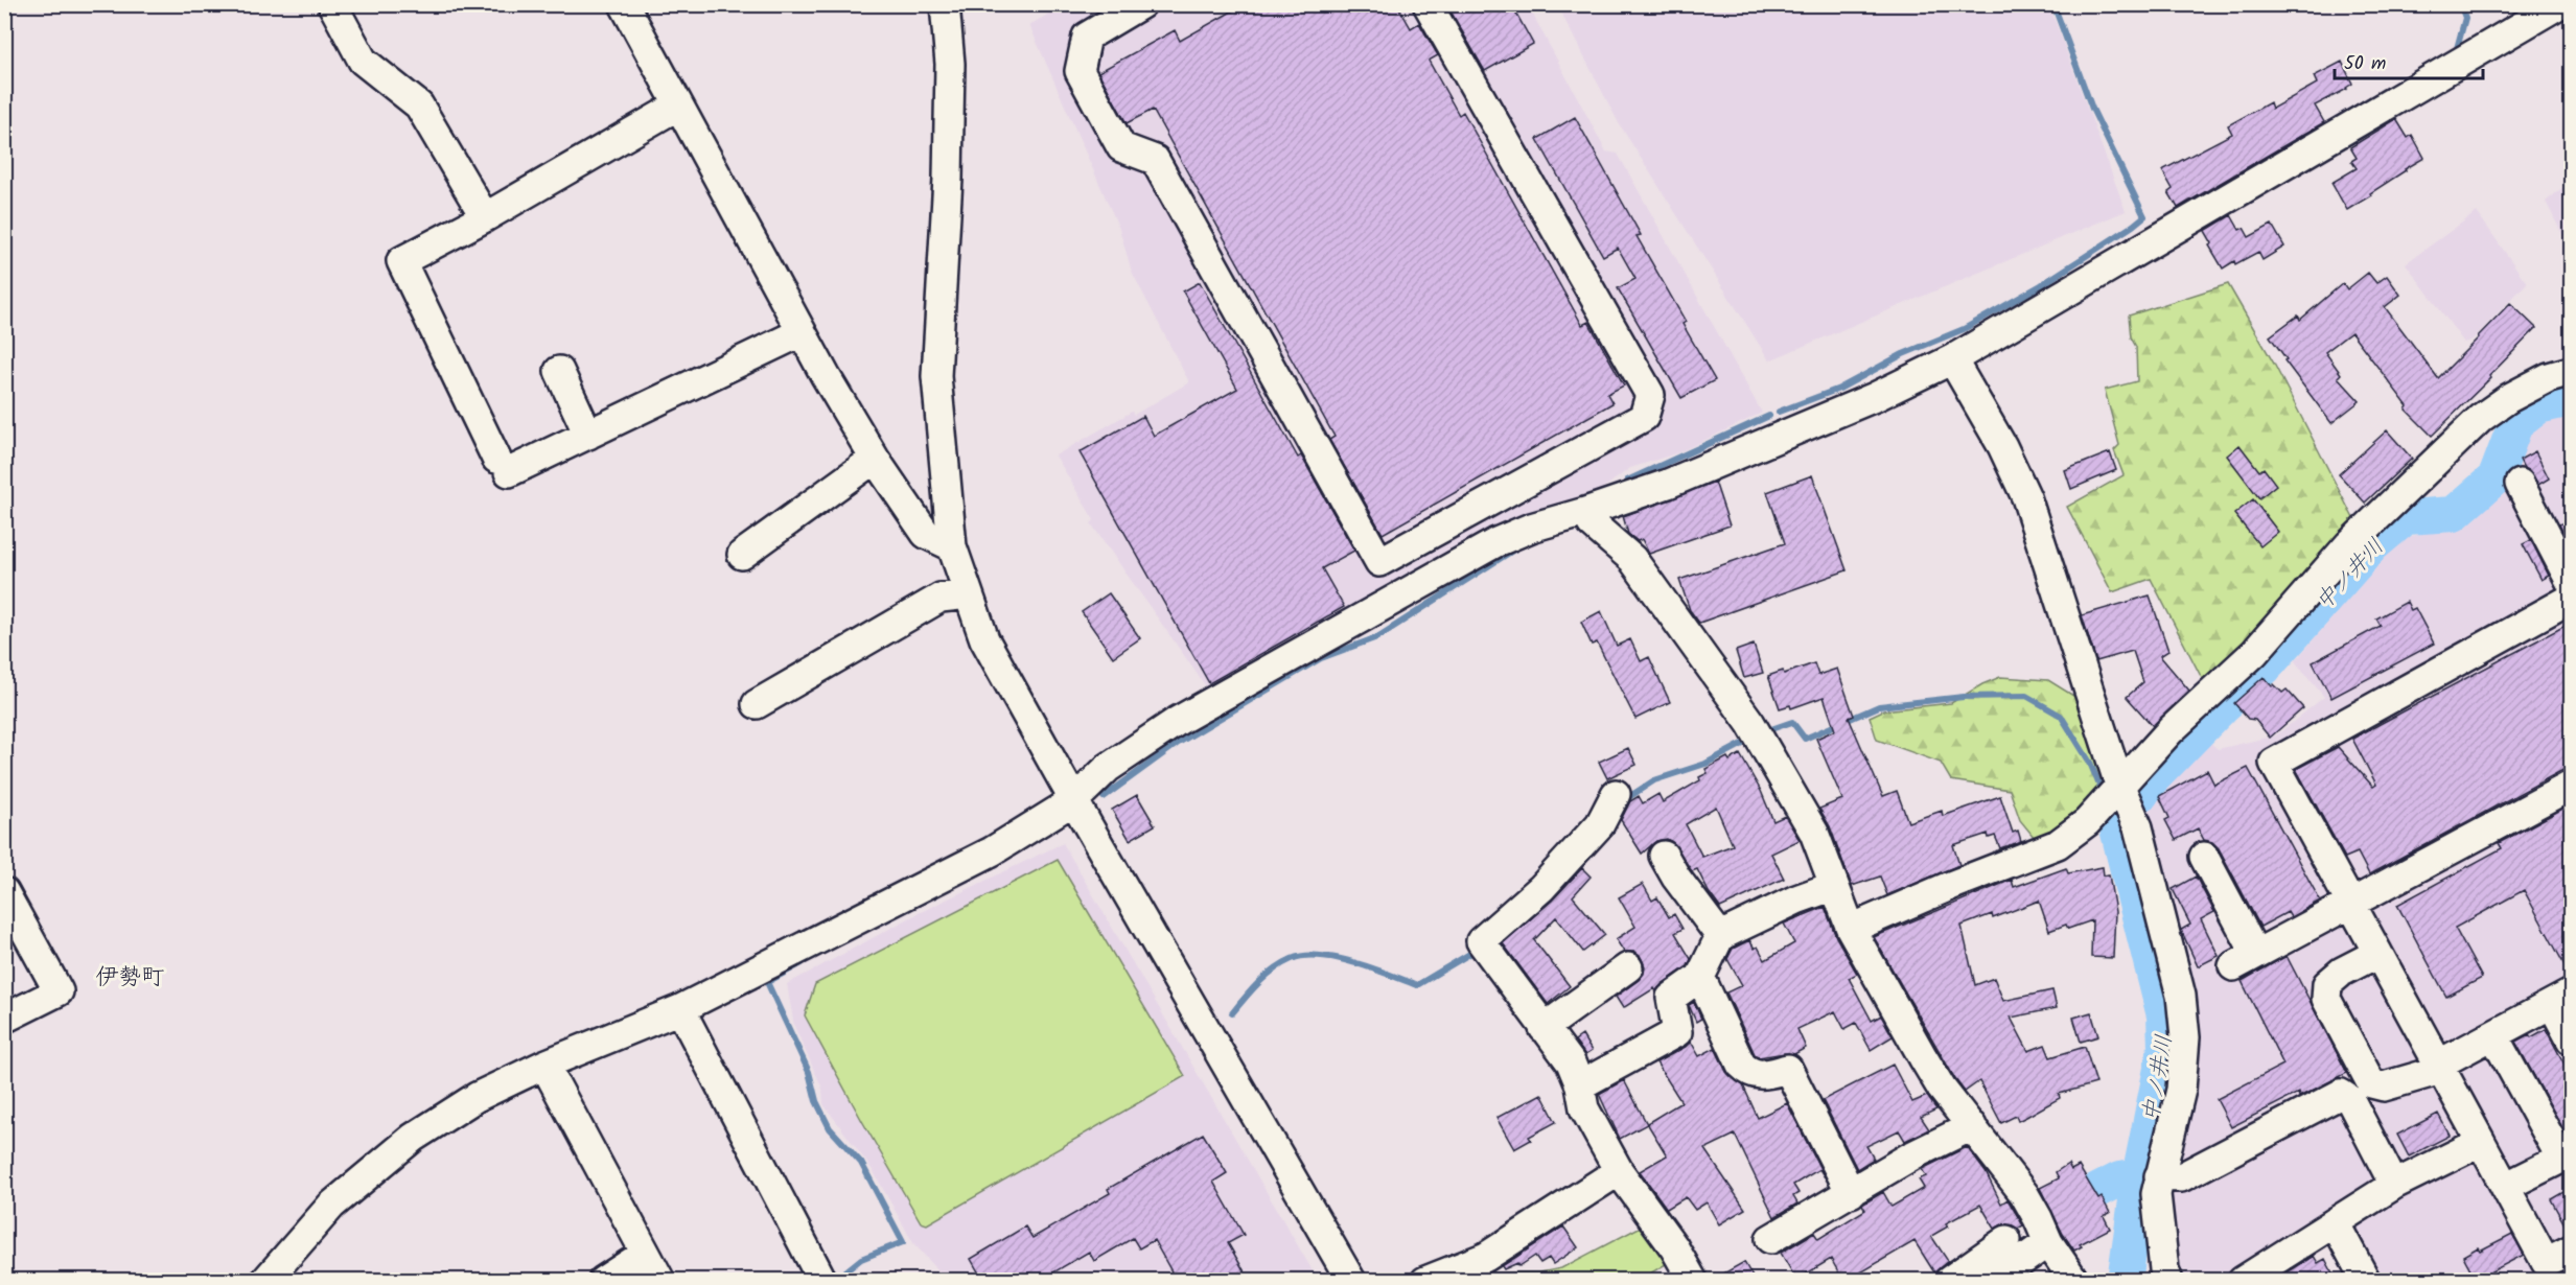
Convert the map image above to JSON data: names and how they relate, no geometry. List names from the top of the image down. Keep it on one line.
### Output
{"districts":["伊勢町"],"water":["中ノ井川"],"scale_bar":"50 m"}
